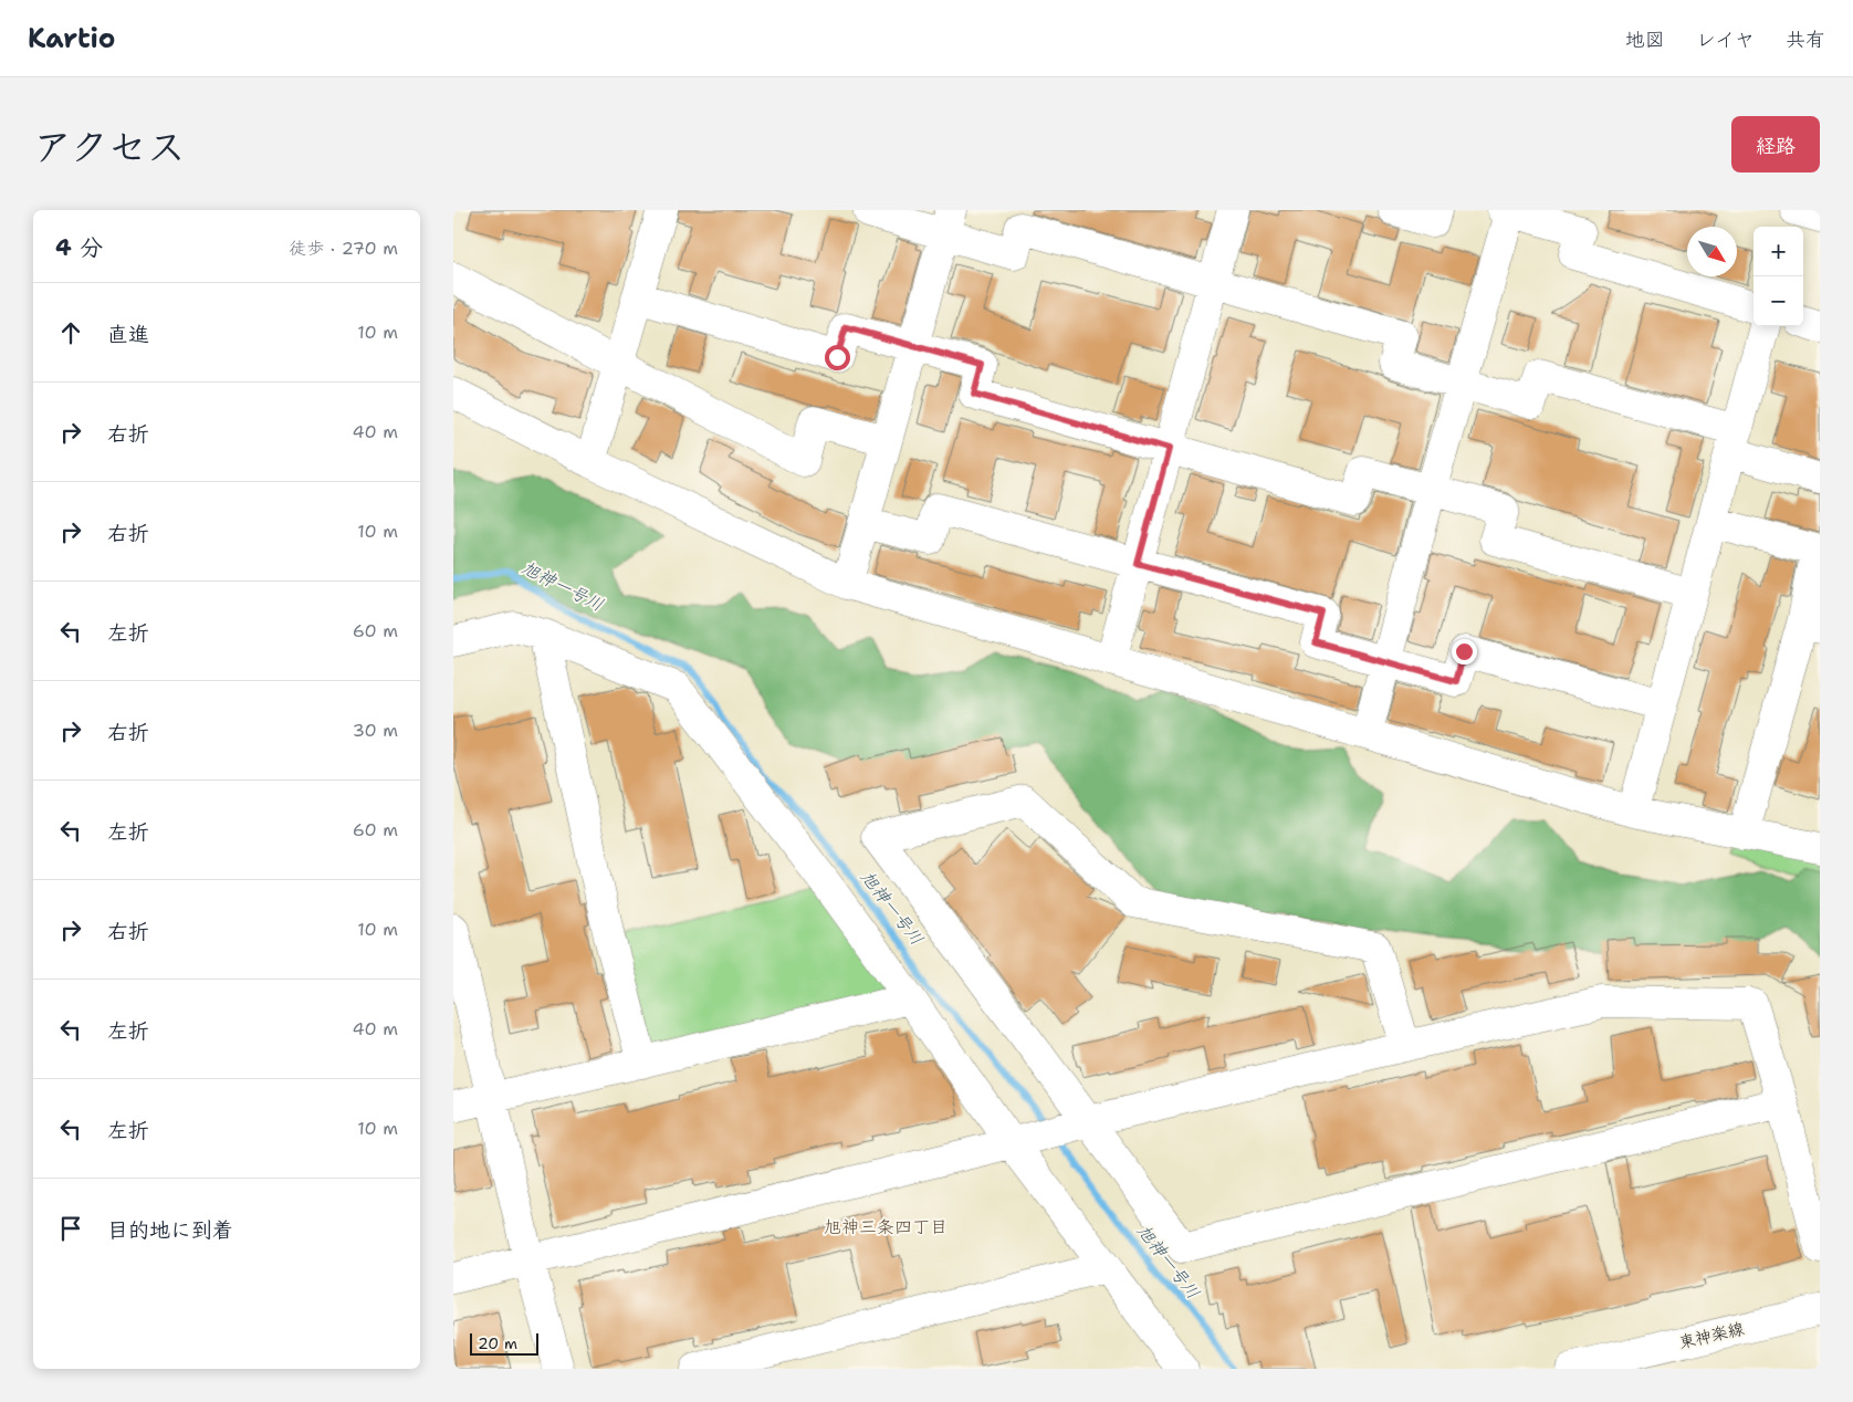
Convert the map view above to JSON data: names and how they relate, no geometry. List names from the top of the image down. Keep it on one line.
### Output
{"streets":{"street":["東神楽線"]},"districts":["旭神三条四丁目"],"water":["旭神一号川"],"scale_bar":"20 m","north":"bottom right","page":{"header":"Kartio","nav":["地図","レイヤ","共有"],"title":"アクセス","buttons":"経路","heading":["4 分","徒歩 · 270 m"],"map_buttons":["+","−"],"list":[["直進","10 m"],["右折","40 m"],["右折","10 m"],["左折","60 m"],["右折","30 m"],["左折","60 m"],["右折","10 m"],["左折","40 m"],["左折","10 m"],"目的地に到着"],"scale":"20 m"}}
